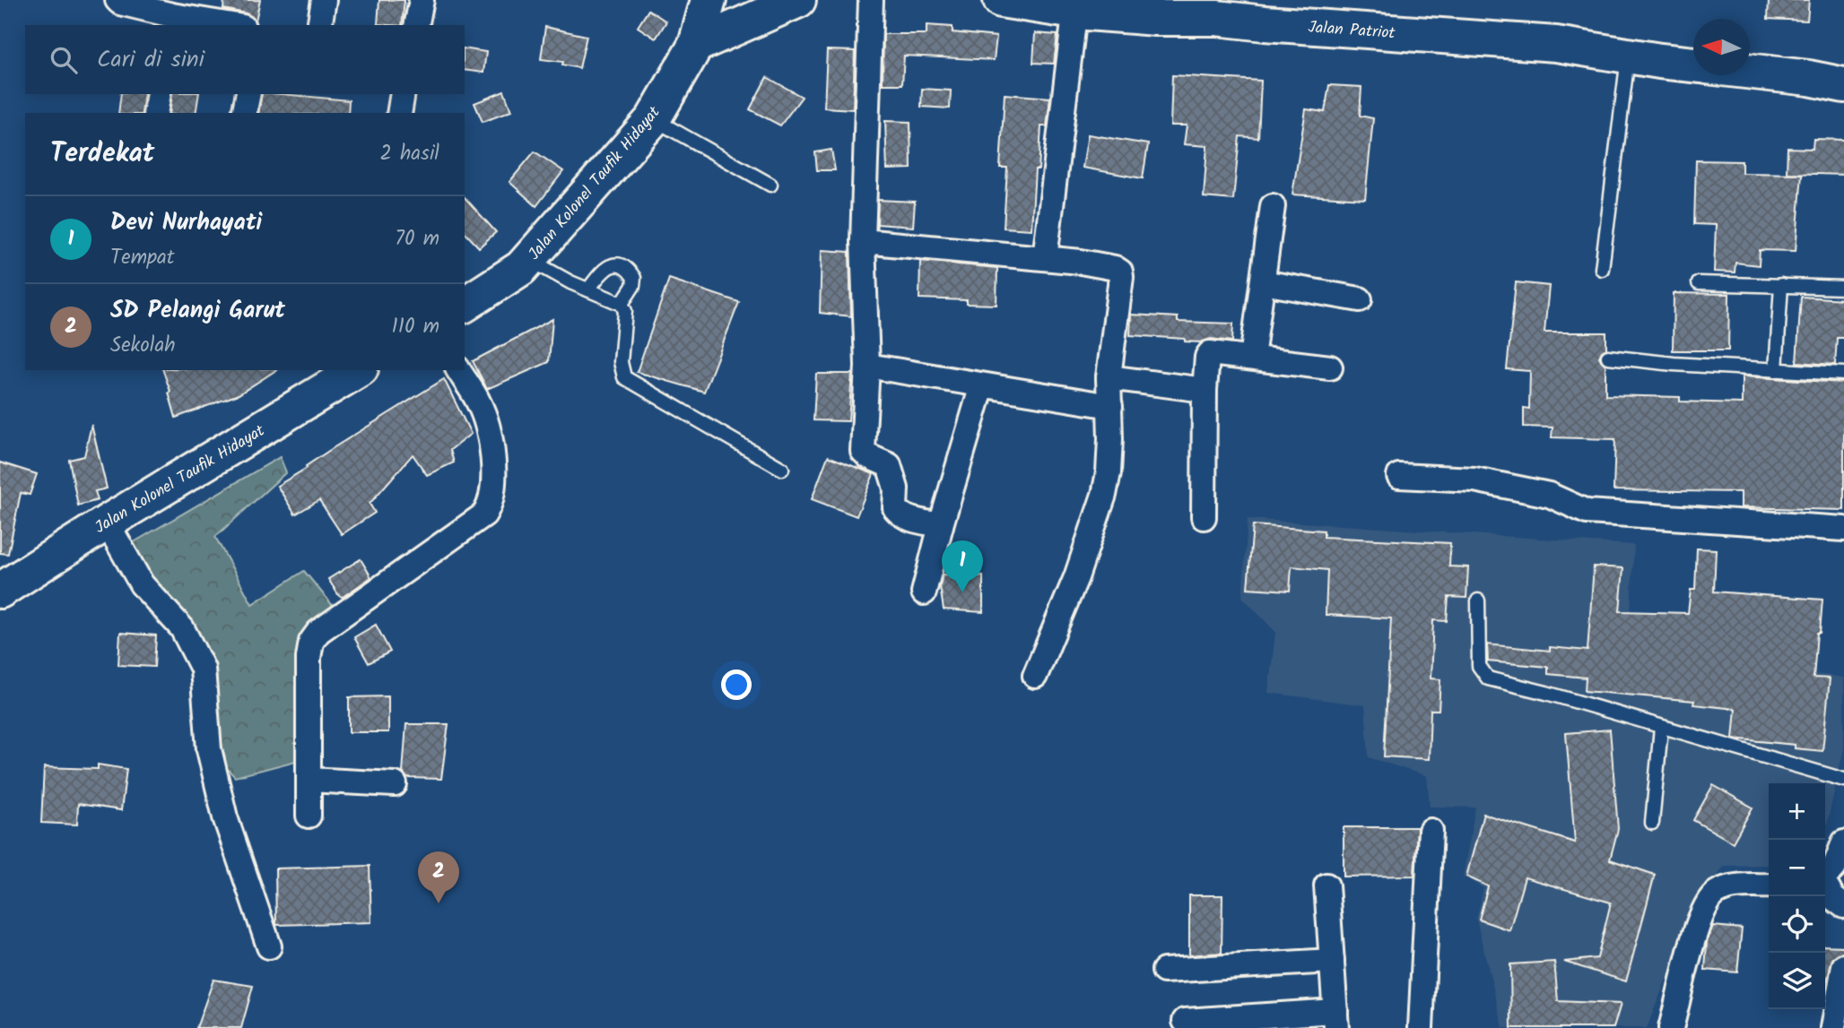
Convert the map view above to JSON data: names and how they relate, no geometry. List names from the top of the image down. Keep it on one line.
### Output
{"streets":{"main road":["Jalan Patriot","Jalan Kolonel Taufik Hidayat"]},"north":"left","page":{"search":"Cari di sini","heading":["Terdekat","2 hasil"],"list":[{"mark":"1","name":"Devi Nurhayati","note":"Tempat","value":"70 m"},{"mark":"2","name":"SD Pelangi Garut","note":"Sekolah","value":"110 m"}],"pins":["1","2"],"map_buttons":["+","−"]}}
